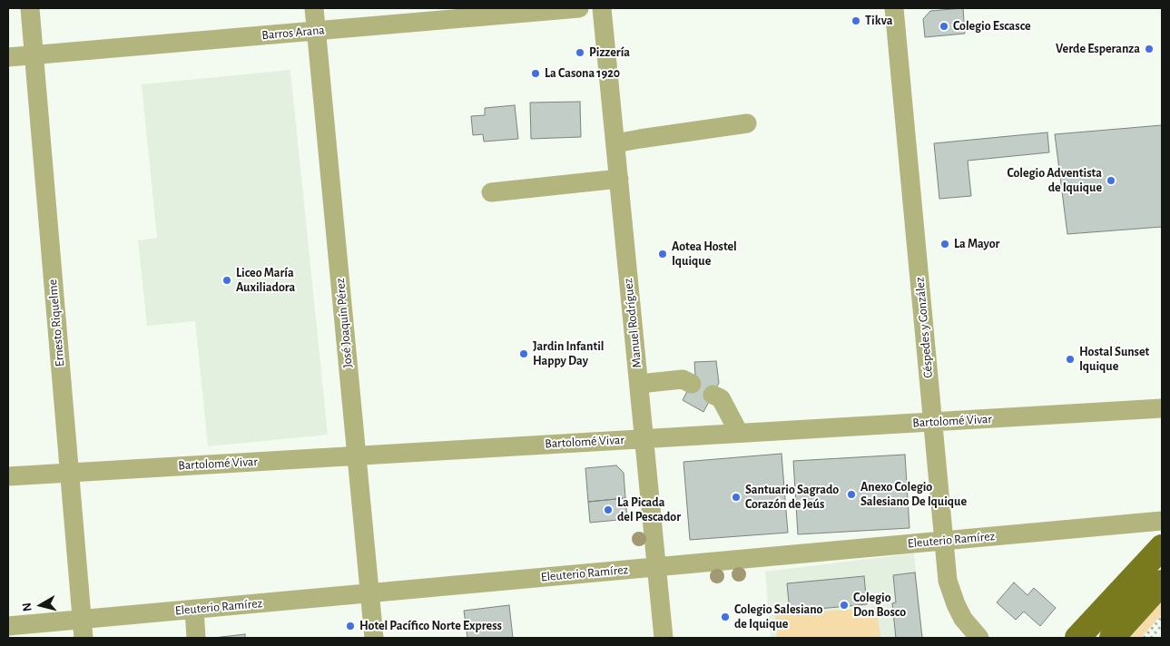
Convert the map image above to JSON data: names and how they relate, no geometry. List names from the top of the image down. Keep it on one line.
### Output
{"streets":{"street":["Barros Arana","Ernesto Riquelme","José Joaquín Pérez","Manuel Rodríguez","Céspedes y González","Bartolomé Vivar","Eleuterio Ramírez"]},"crossings":[["Barros Arana","Ernesto Riquelme"],["Barros Arana","José Joaquín Pérez"],["Ernesto Riquelme","Bartolomé Vivar"],["Ernesto Riquelme","Eleuterio Ramírez"],["José Joaquín Pérez","Bartolomé Vivar"],["José Joaquín Pérez","Eleuterio Ramírez"],["Manuel Rodríguez","Bartolomé Vivar"],["Manuel Rodríguez","Eleuterio Ramírez"],["Céspedes y González","Bartolomé Vivar"],["Céspedes y González","Eleuterio Ramírez"]],"places":["Tikva","Colegio Escasce","Verde Esperanza","Pizzería","La Casona 1920","Colegio Adventista de Iquique","La Mayor","Aotea Hostel Iquique","Liceo María Auxiliadora","Jardin Infantil Happy Day","Hostal Sunset Iquique","Anexo Colegio Salesiano De Iquique","Santuario Sagrado Corazón de Jeús","La Picada del Pescador","Colegio Don Bosco","Colegio Salesiano de Iquique","Hotel Pacífico Norte Express"],"north":"left"}
